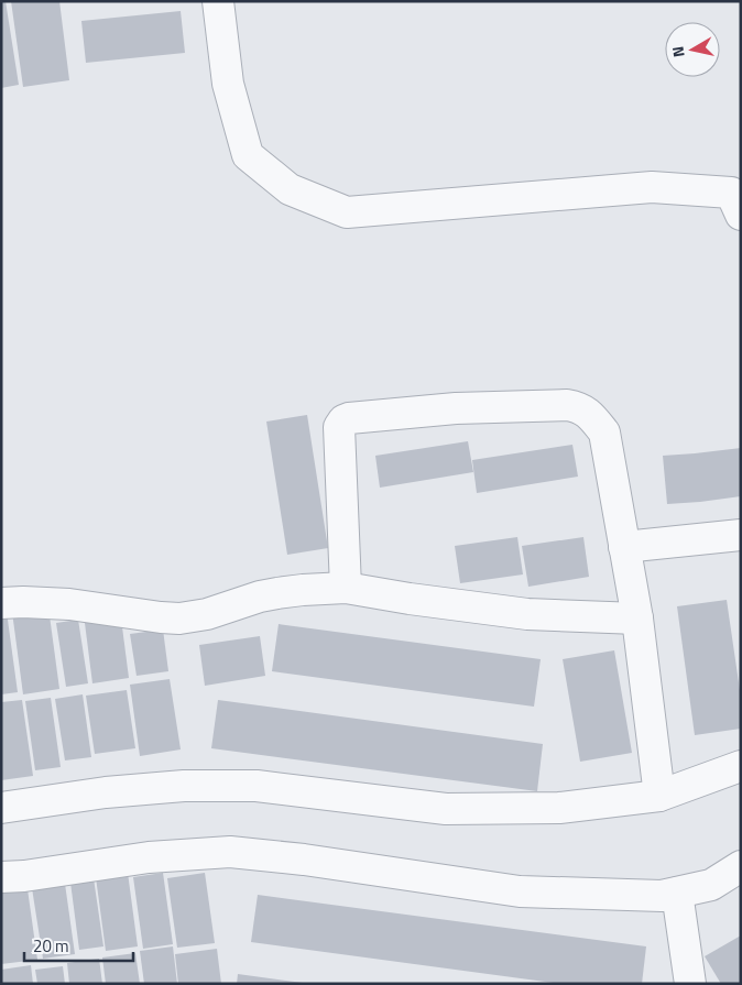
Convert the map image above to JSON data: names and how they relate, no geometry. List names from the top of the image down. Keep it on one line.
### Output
{"scale_bar":"20 m","north":"left"}
